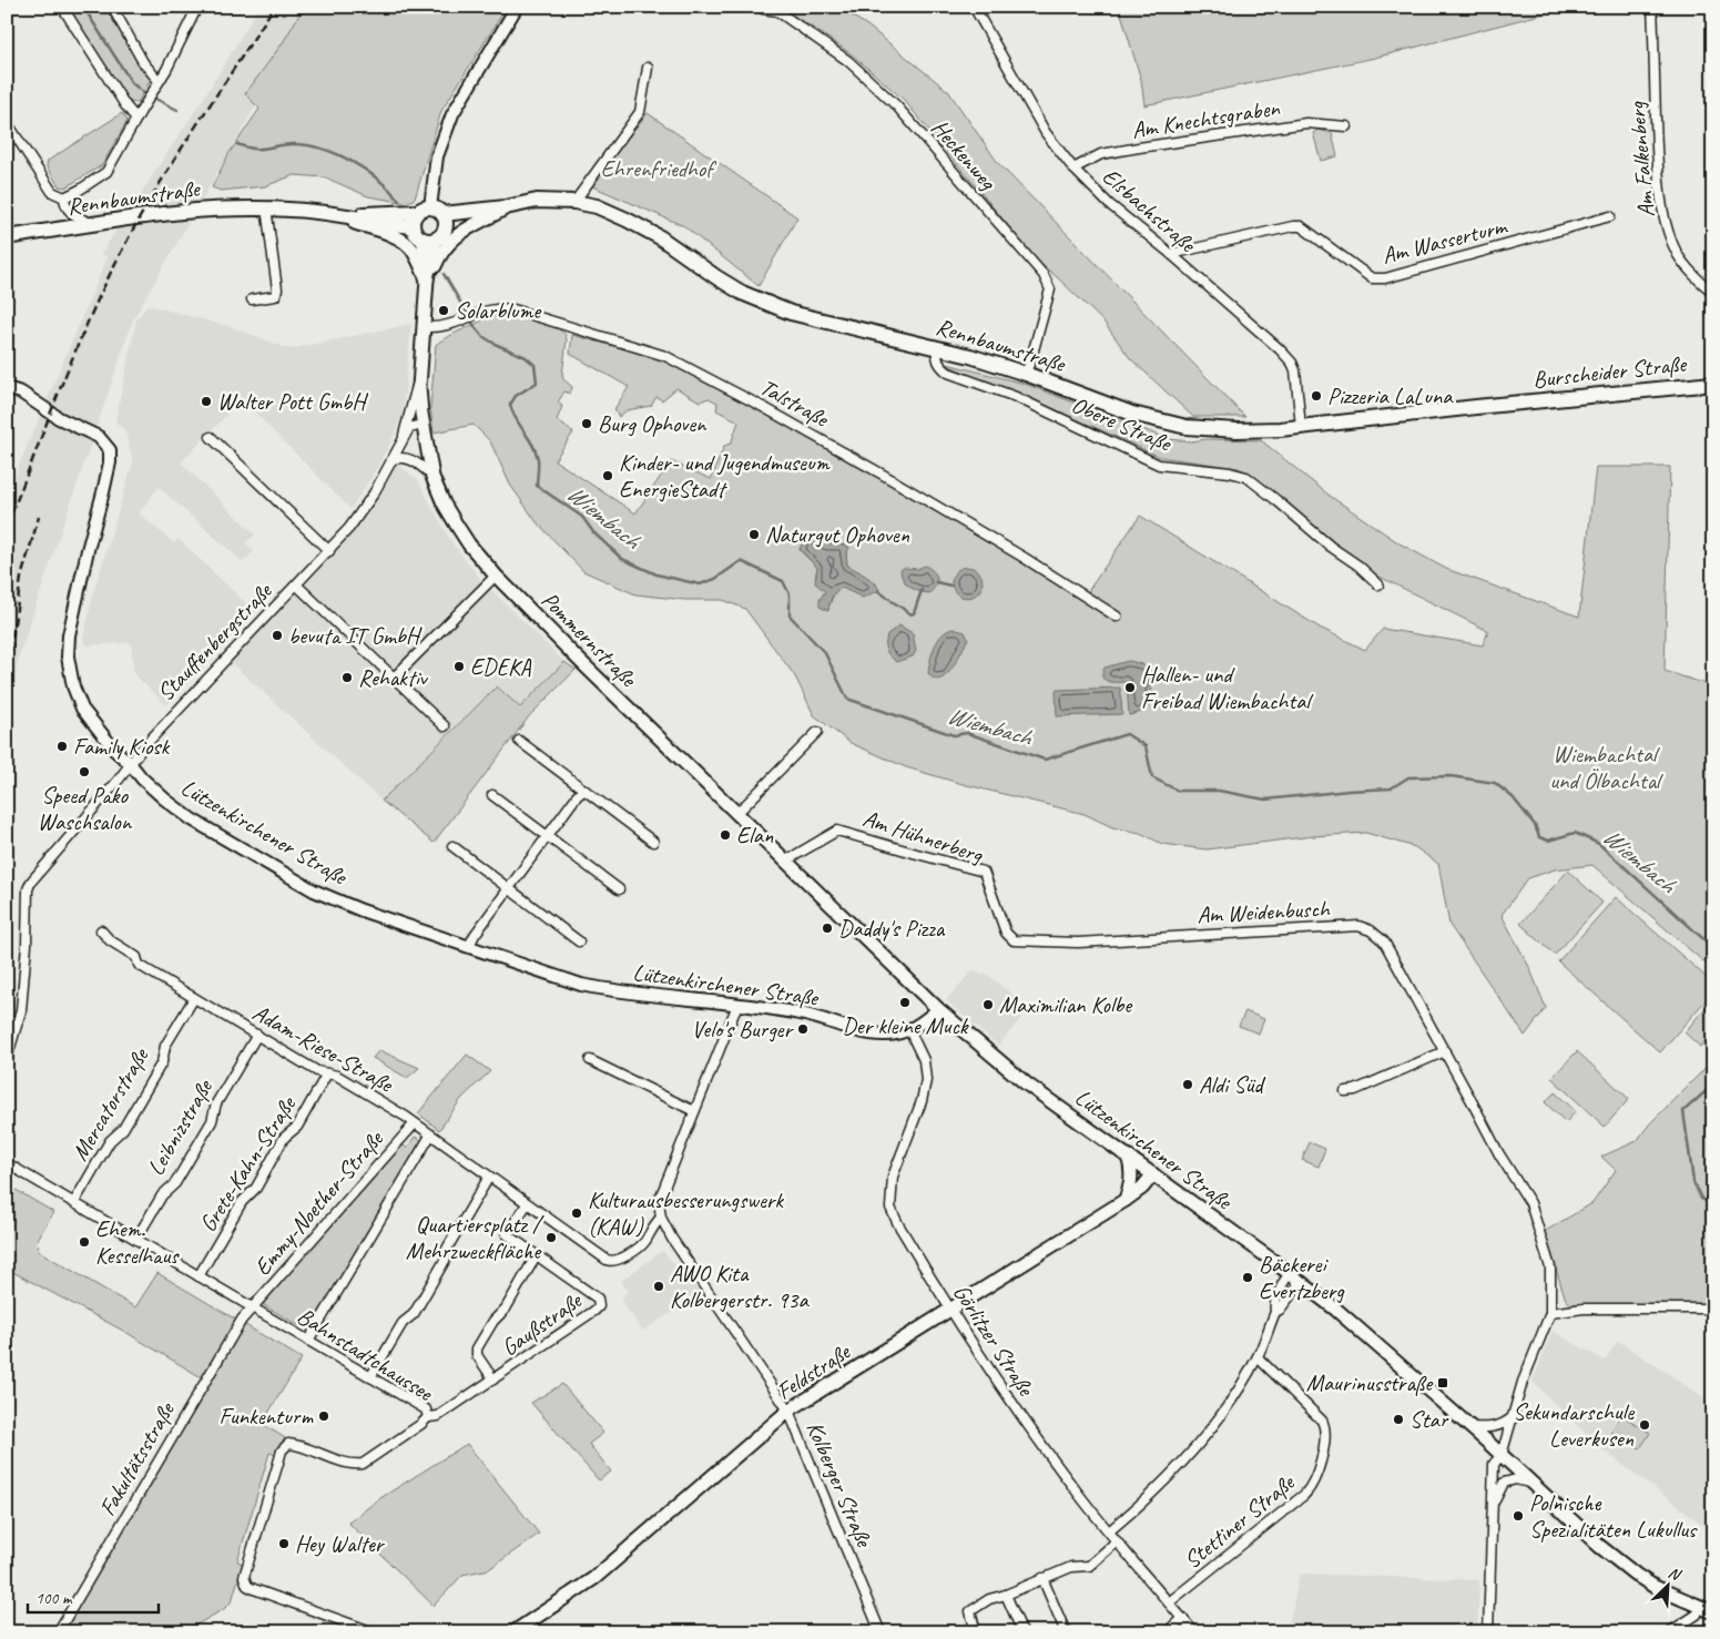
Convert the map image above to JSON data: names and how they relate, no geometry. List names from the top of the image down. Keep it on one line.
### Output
{"streets":{"main road":["Rennbaumstraße","Burscheider Straße","Pommernstraße","Stauffenbergstraße","Lützenkirchener Straße","Feldstraße"],"street":["Am Knechtsgraben","Heckenweg","Am Falkenberg","Elsbachstraße","Am Wasserturm","Talstraße","Obere Straße","Am Hühnerberg","Am Weidenbusch","Adam-Riese-Straße","Mercatorstraße","Leibnizstraße","Grete-Kahn-Straße","Emmy-Noether-Straße","Gaußstraße","Görlitzer Straße","Bahnstadtchaussee","Fakultätsstraße","Kolberger Straße","Stettiner Straße"]},"crossings":[["Am Knechtsgraben","Elsbachstraße"],["Heckenweg","Rennbaumstraße"],["Rennbaumstraße","Elsbachstraße"],["Rennbaumstraße","Burscheider Straße"],["Rennbaumstraße","Obere Straße"],["Rennbaumstraße","Stauffenbergstraße"],["Elsbachstraße","Am Wasserturm"],["Talstraße","Stauffenbergstraße"],["Pommernstraße","Stauffenbergstraße"],["Pommernstraße","Lützenkirchener Straße"],["Pommernstraße","Am Hühnerberg"],["Stauffenbergstraße","Lützenkirchener Straße"],["Lützenkirchener Straße","Görlitzer Straße"],["Lützenkirchener Straße","Feldstraße"],["Am Hühnerberg","Am Weidenbusch"],["Adam-Riese-Straße","Mercatorstraße"],["Adam-Riese-Straße","Leibnizstraße"],["Adam-Riese-Straße","Grete-Kahn-Straße"],["Adam-Riese-Straße","Emmy-Noether-Straße"],["Adam-Riese-Straße","Gaußstraße"],["Mercatorstraße","Bahnstadtchaussee"],["Leibnizstraße","Bahnstadtchaussee"],["Grete-Kahn-Straße","Bahnstadtchaussee"],["Emmy-Noether-Straße","Bahnstadtchaussee"],["Emmy-Noether-Straße","Fakultätsstraße"],["Gaußstraße","Bahnstadtchaussee"],["Görlitzer Straße","Feldstraße"],["Görlitzer Straße","Stettiner Straße"],["Bahnstadtchaussee","Fakultätsstraße"],["Feldstraße","Kolberger Straße"]],"water":["Wiembach"],"parks":["Ehrenfriedhof","Wiembachtal und Ölbachtal"],"places":{"other":["Solarblume","Pizzeria LaLuna","Walter Pott GmbH","Burg Ophoven","Kinder- und Jugendmuseum EnergieStadt","Naturgut Ophoven","bevuta IT GmbH","EDEKA","Rehaktiv","Hallen- und Freibad Wiembachtal","Family Kiosk","Speed Pako Waschsalon","Elan","Daddy's Pizza","Der kleine Muck","Maximilian Kolbe","Velo's Burger","Aldi Süd","Kulturausbesserungswerk (KAW)","Quartiersplatz / Mehrzweckfläche","Ehem. Kesselhaus","Bäckerei Evertzberg","AWO Kita Kolbergerstr. 93a","Funkenturm","Star","Sekundarschule Leverkusen","Polnische Spezialitäten Lukullus","Hey Walter"],"transit":["Maurinusstraße"]},"scale_bar":"100 m","north":"top right"}
